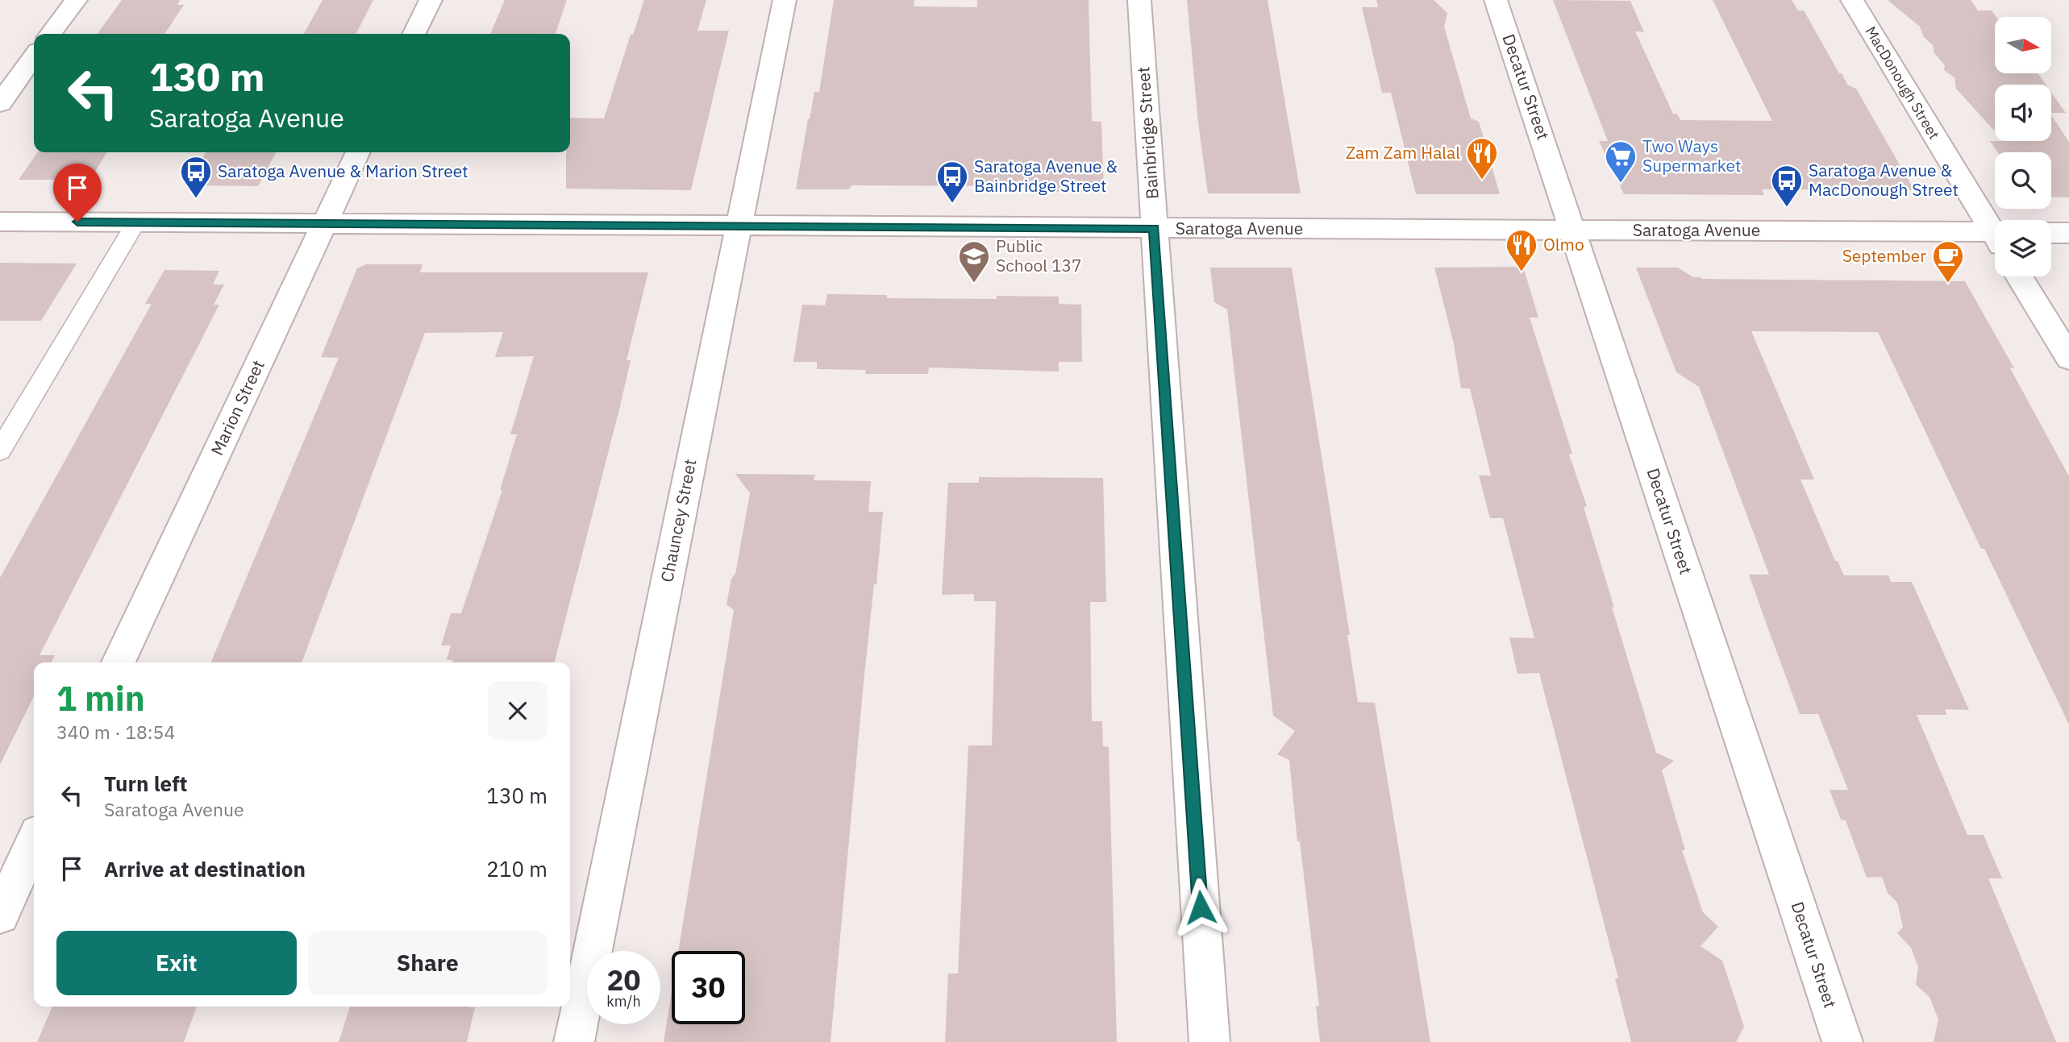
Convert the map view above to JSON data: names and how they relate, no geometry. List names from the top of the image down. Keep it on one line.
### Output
{"streets":{"street":["MacDonough Street","Decatur Street","Bainbridge Street","Saratoga Avenue","Marion Street","Chauncey Street"]},"crossings":[["Decatur Street","Saratoga Avenue"],["Bainbridge Street","Saratoga Avenue"],["Saratoga Avenue","Marion Street"],["Saratoga Avenue","Chauncey Street"]],"places":{"restaurant":["Zam Zam Halal","Olmo"],"supermarket":["Two Ways Supermarket"],"bus stop":["Saratoga Avenue & Marion Street","Saratoga Avenue & Bainbridge Street","Saratoga Avenue & MacDonough Street"],"school or university":["Public School 137"],"cafe":["September"]},"north":"right","page":{"turn":["130 m","Saratoga Avenue"],"heading":["1 min","340 m · 18:54"],"list":[{"name":"Turn left","note":"Saratoga Avenue","value":"130 m"},{"name":"Arrive at destination","value":"210 m"}],"buttons":["Exit","Share"],"speed":"20 km/h","limit":"30"}}
